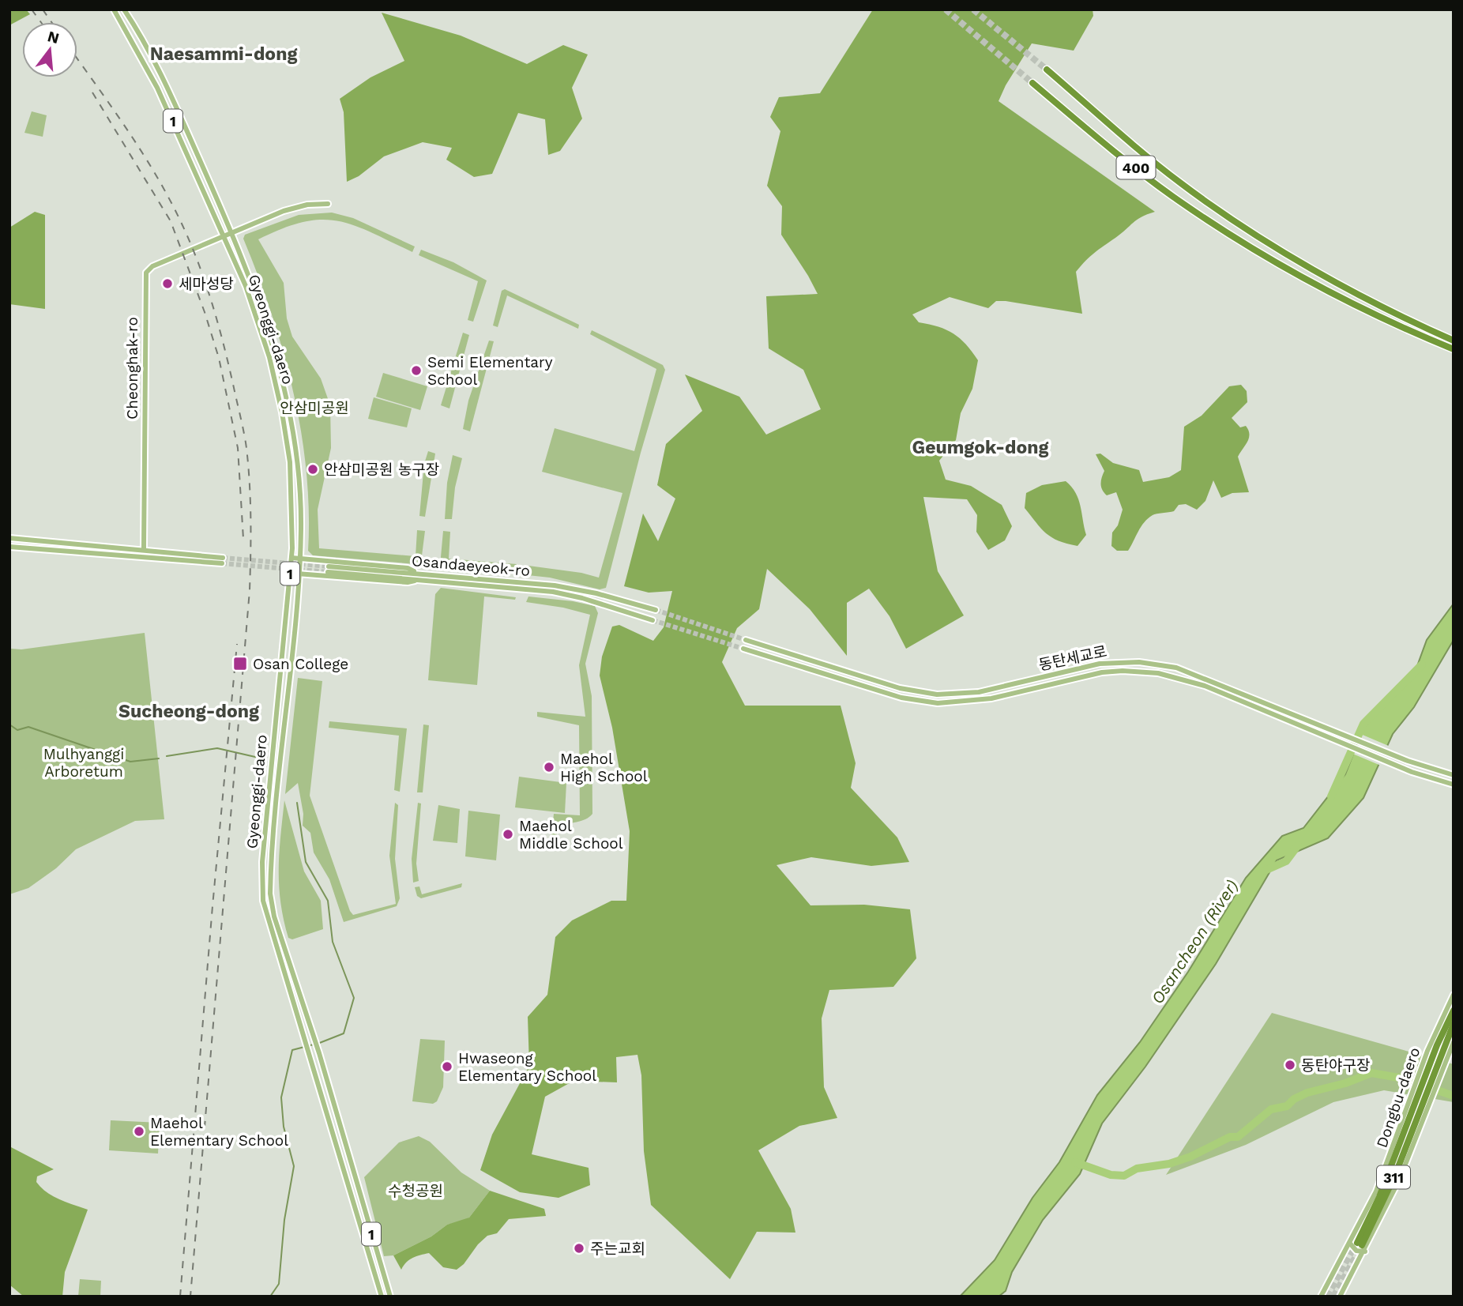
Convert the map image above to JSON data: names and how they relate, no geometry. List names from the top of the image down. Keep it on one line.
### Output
{"streets":{"highway":["400","Dongbu-daero","311"],"main road":["1","Gyeonggi-daero","Cheonghak-ro","Osandaeyeok-ro","동탄세교로"]},"crossings":[["Gyeonggi-daero","Cheonghak-ro"]],"districts":["Naesammi-dong","Geumgok-dong","Sucheong-dong"],"water":["Osancheon (River)"],"parks":["안삼미공원","Mulhyanggi Arboretum","수청공원"],"places":{"other":["세마성당","Semi Elementary School","안삼미공원 농구장","Maehol High School","Maehol Middle School","동탄야구장","Hwaseong Elementary School","Maehol Elementary School","주는교회"],"transit":["Osan College"]},"north":"top"}
